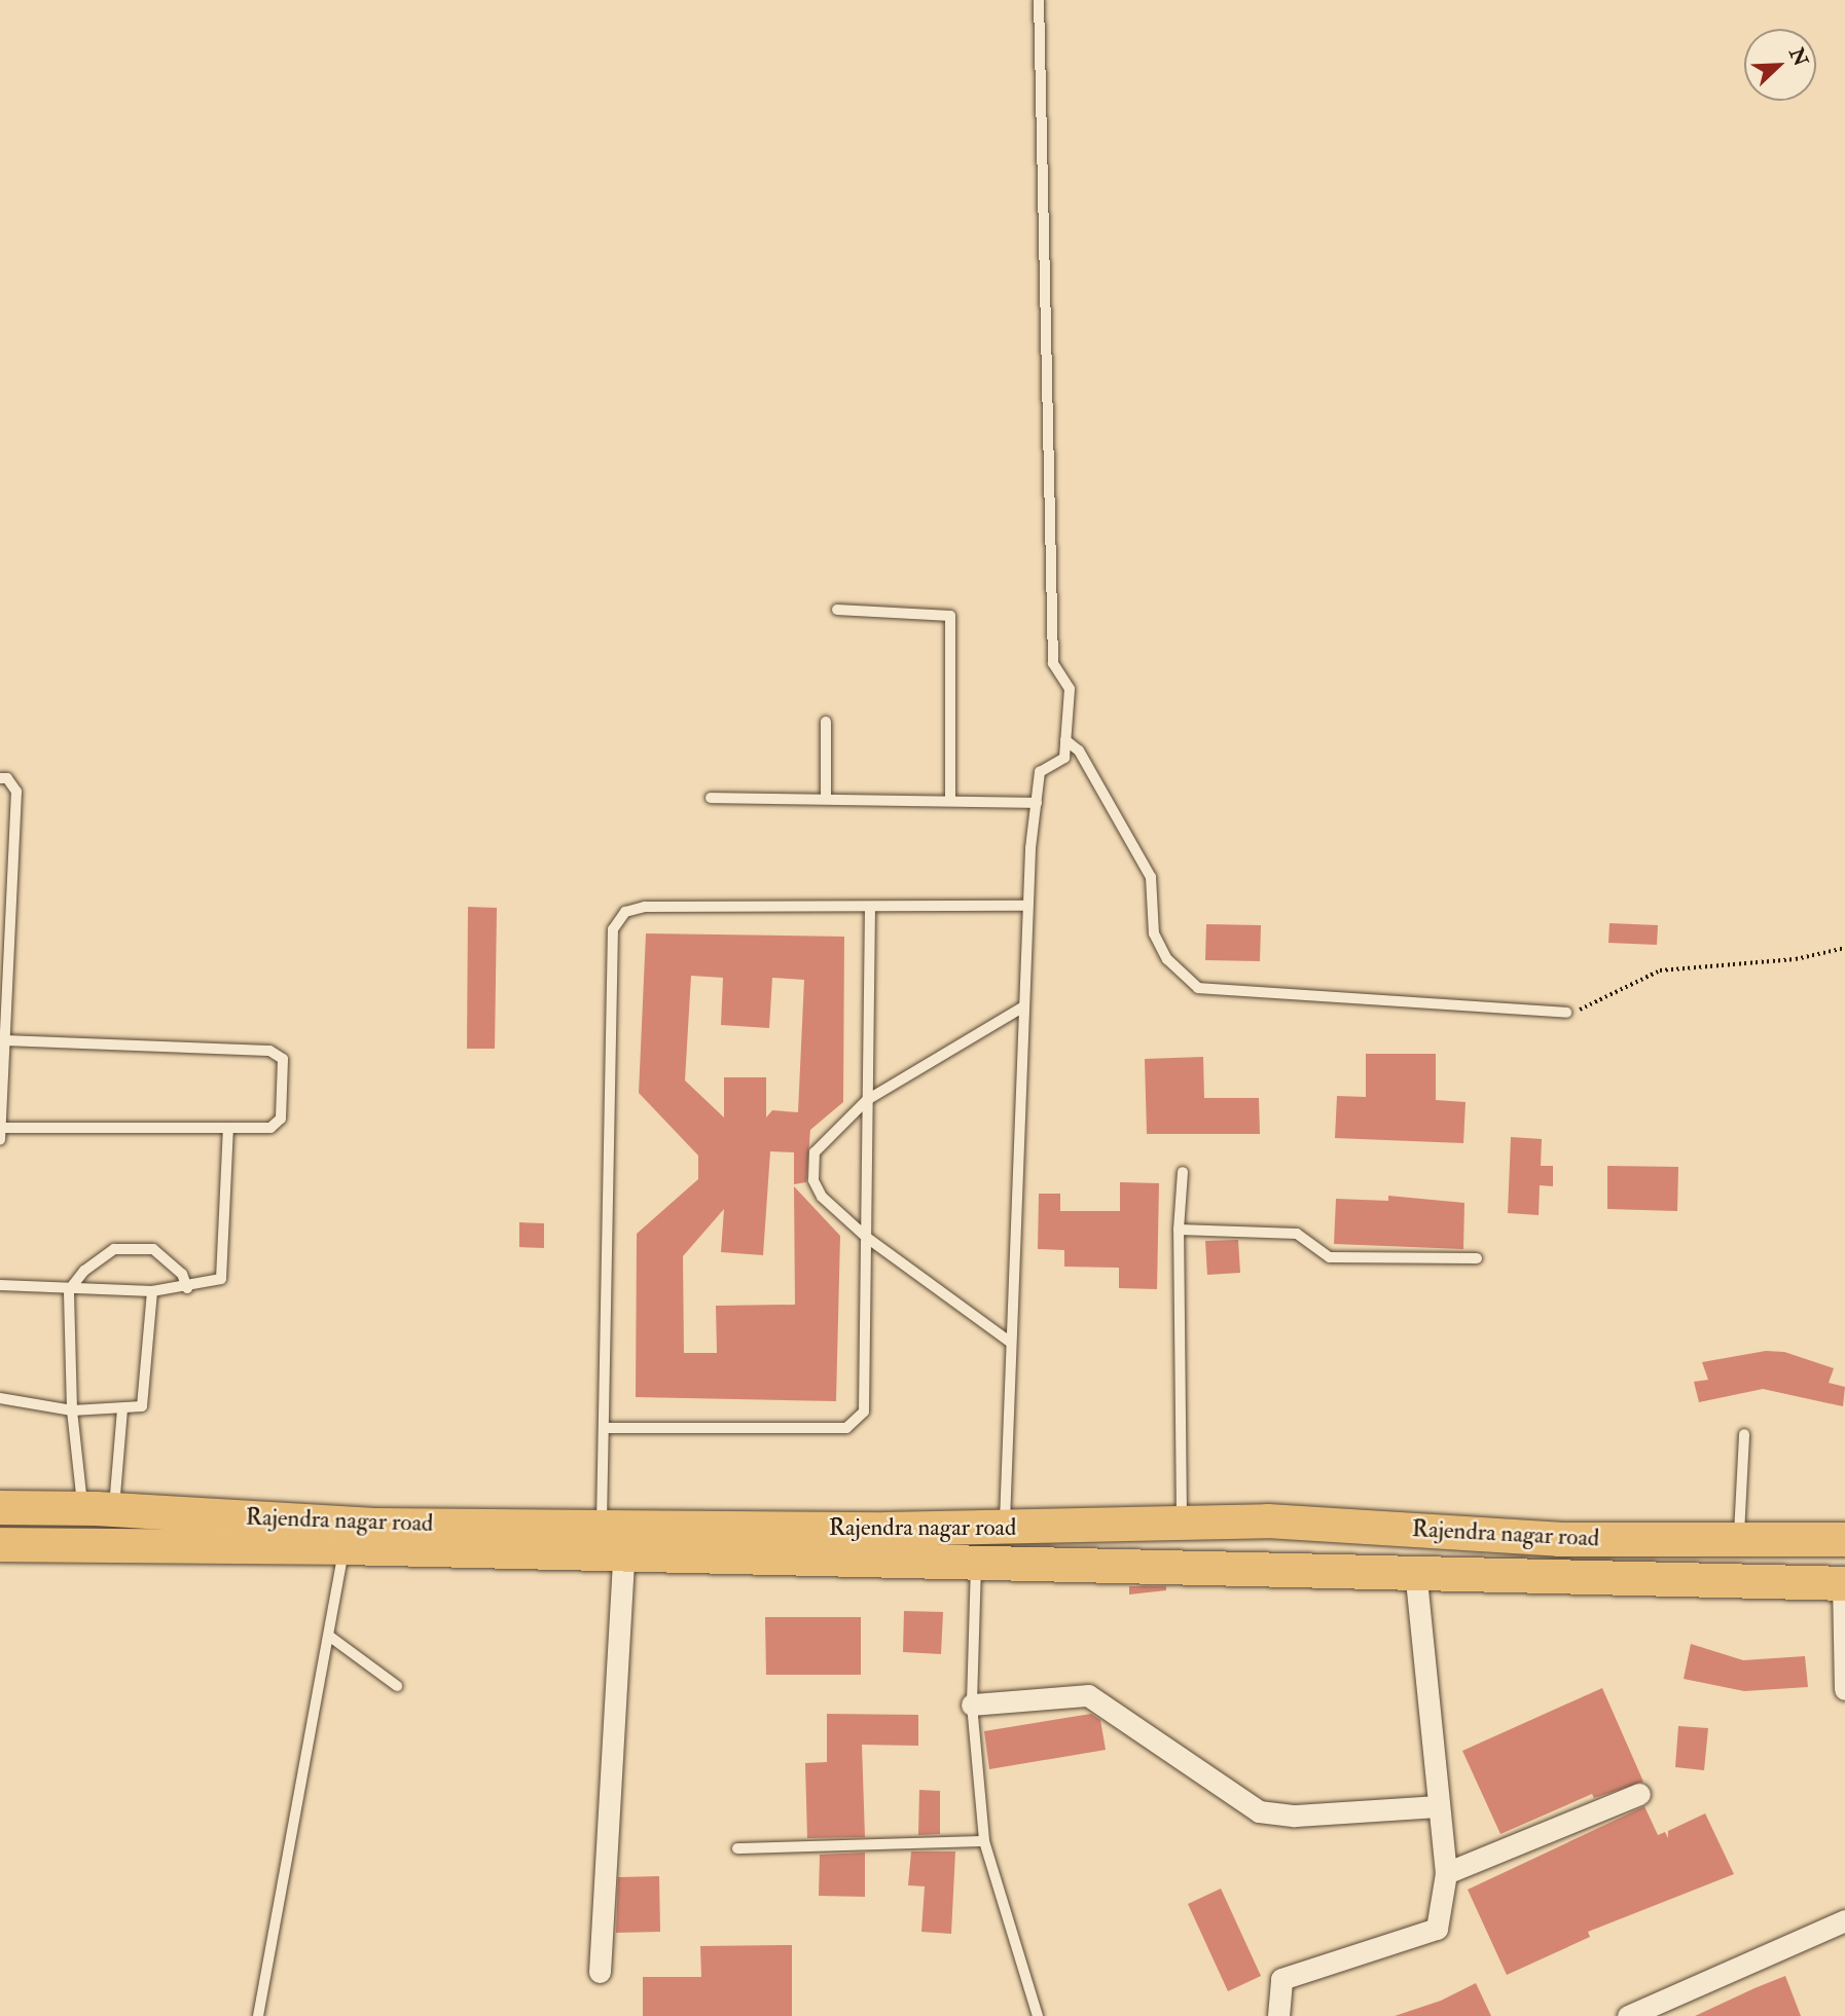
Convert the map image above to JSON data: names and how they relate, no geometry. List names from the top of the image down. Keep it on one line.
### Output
{"streets":{"main road":["Rajendra nagar road"]},"north":"top right"}
